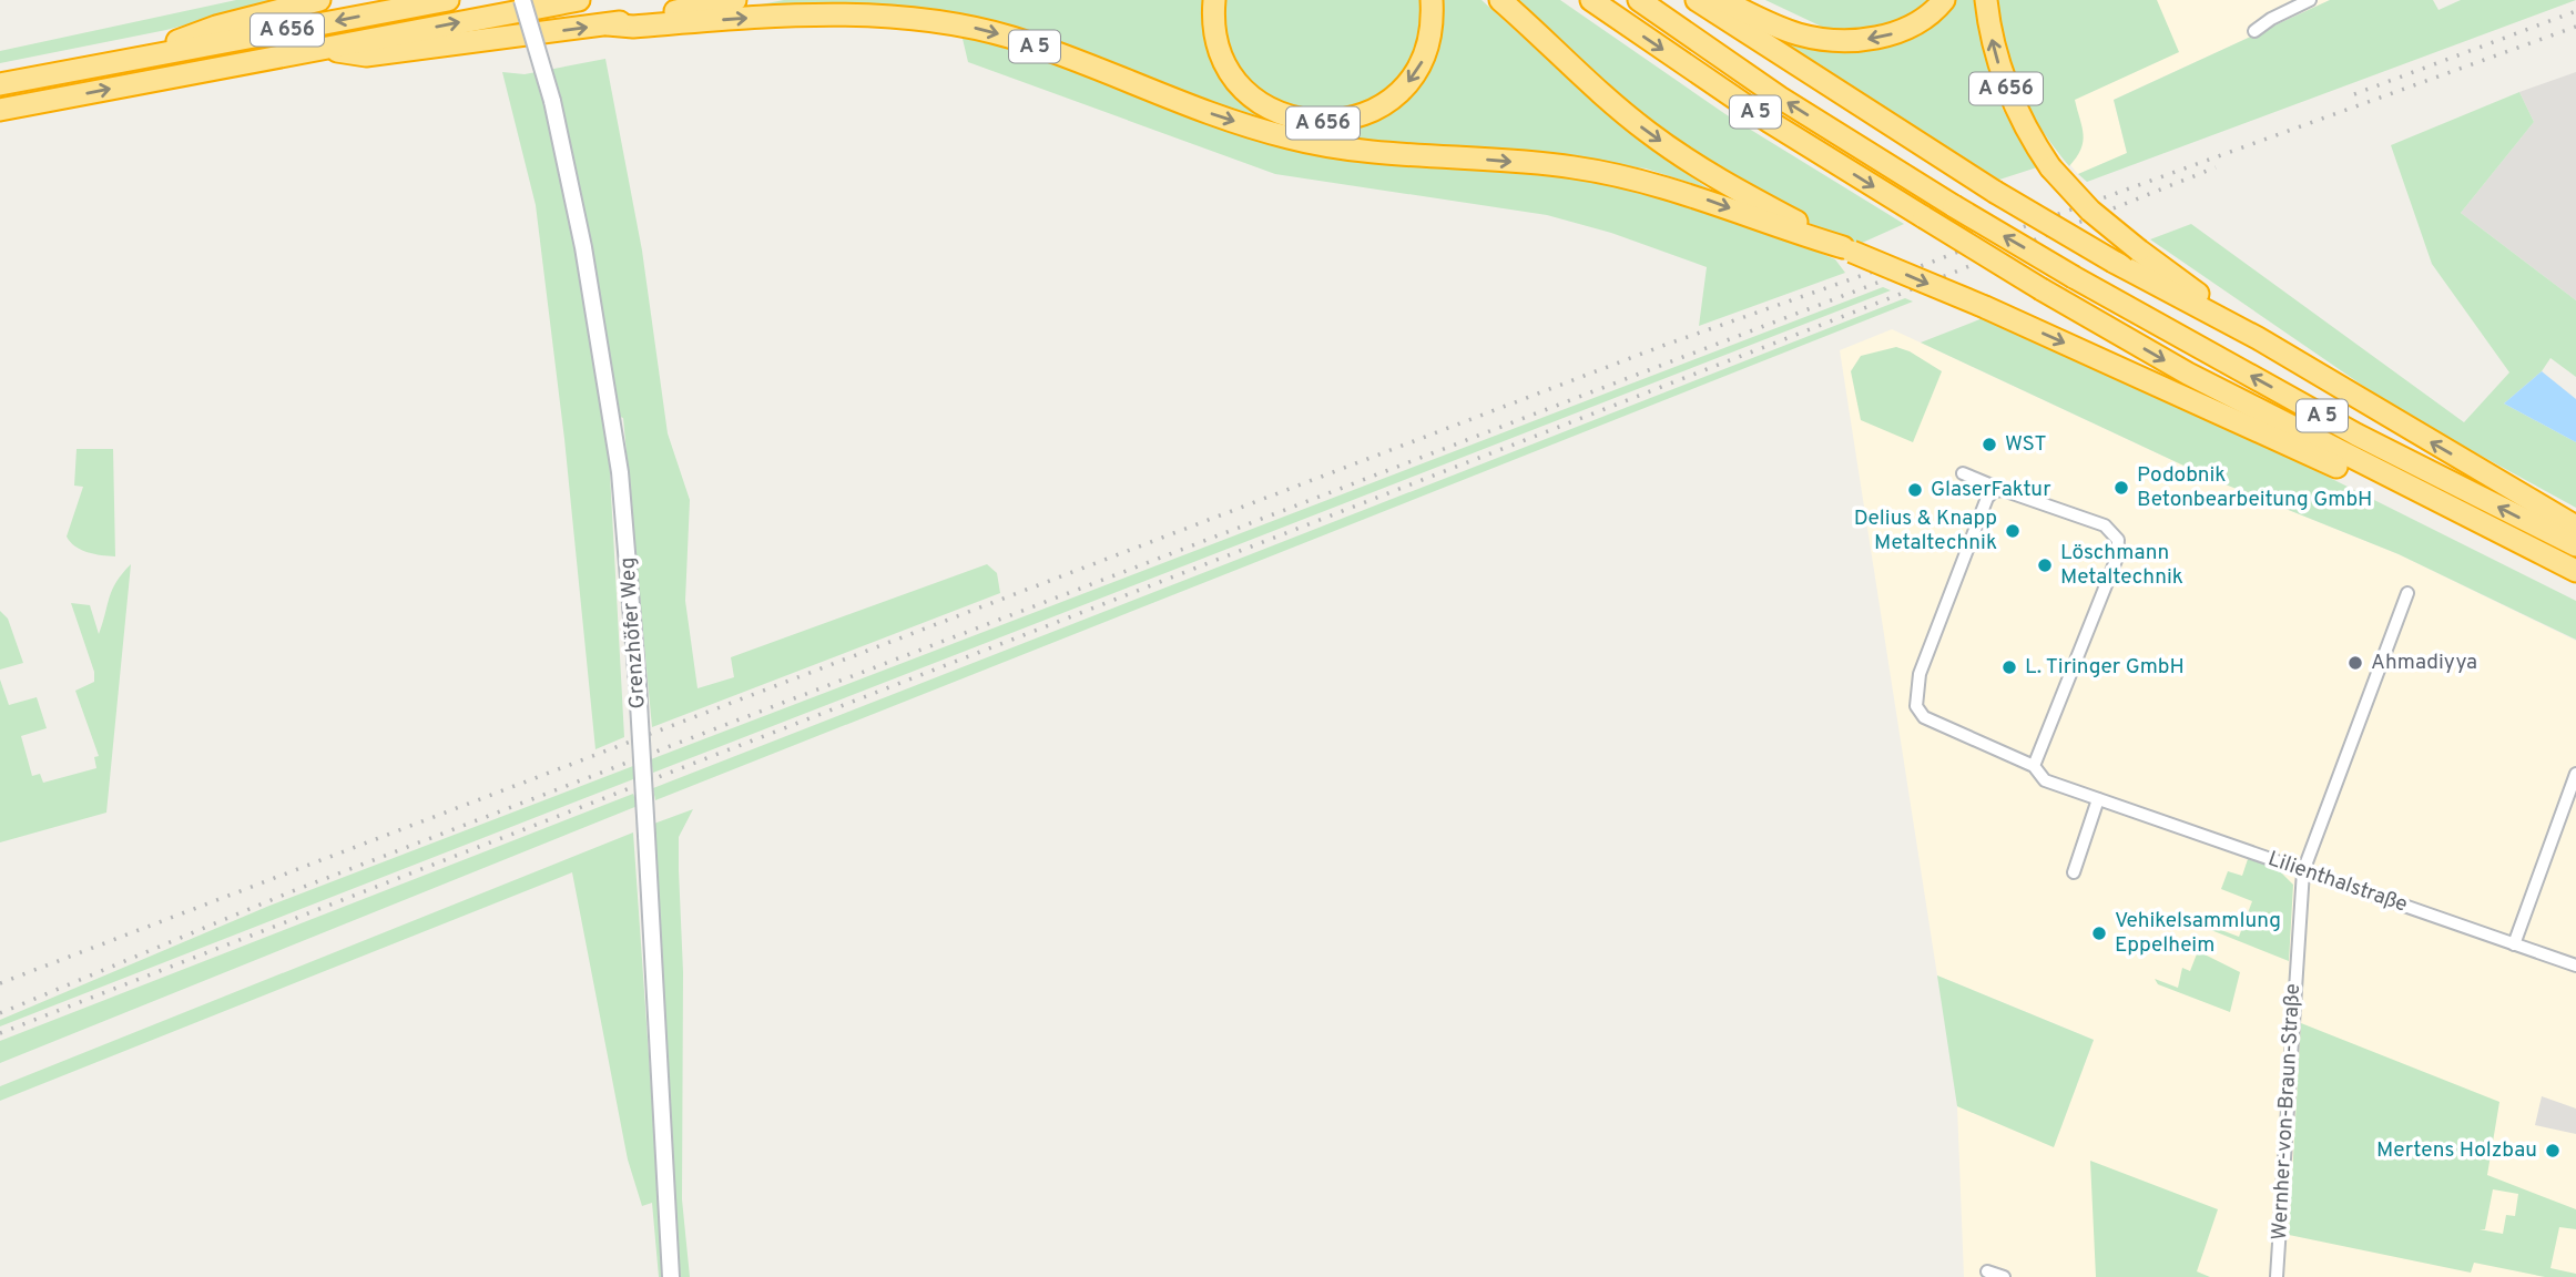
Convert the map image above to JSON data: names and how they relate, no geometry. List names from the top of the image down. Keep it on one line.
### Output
{"streets":{"highway":["A 656","A 5"],"main road":["Grenzhöfer Weg"],"street":["Lilienthalstraße","Wernher-von-Braun-Straße"]},"crossings":[["A 656","A 5"],["Lilienthalstraße","Wernher-von-Braun-Straße"]],"places":["WST","Podobnik Betonbearbeitung GmbH","GlaserFaktur","Delius & Knapp Metaltechnik","Löschmann Metaltechnik","Ahmadiyya","L. Tiringer GmbH","Vehikelsammlung Eppelheim","Mertens Holzbau"]}
